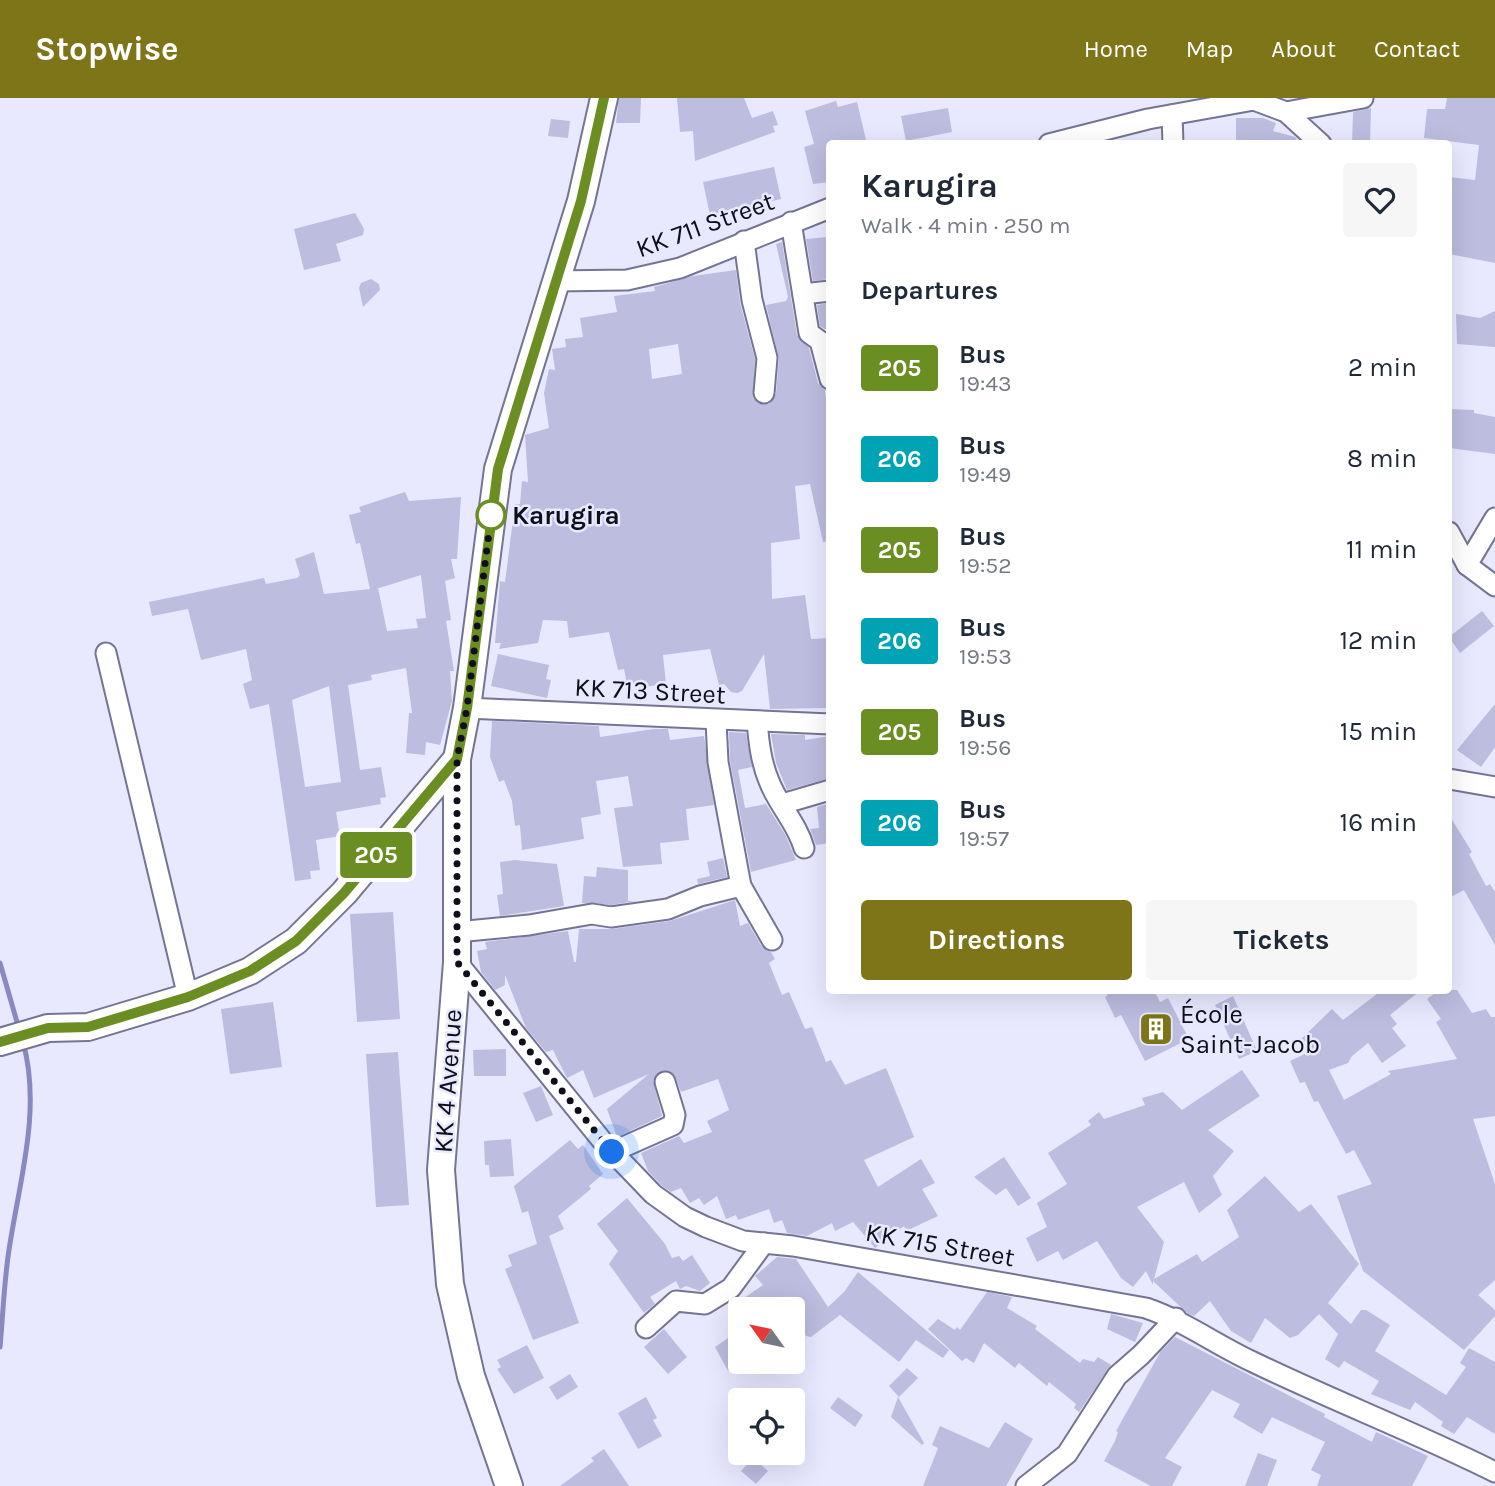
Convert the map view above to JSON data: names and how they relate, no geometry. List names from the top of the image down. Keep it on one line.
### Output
{"streets":{"main road":["KK 4 Avenue"],"street":["KK 711 Street","KK 713 Street","KK 715 Street"]},"crossings":[["KK 711 Street","KK 4 Avenue"],["KK 713 Street","KK 4 Avenue"],["KK 4 Avenue","KK 715 Street"]],"places":{"other":["Karugira"],"building":["École Saint-Jacob"]},"lines":["bus line 205"],"north":"top left","page":{"header":"Stopwise","nav":["Home","Map","About","Contact"],"on_map":"205","heading":[["Karugira","Walk · 4 min · 250 m"],"Departures"],"list":[{"mark":"205","name":"Bus","note":"19:43","value":"2 min"},{"mark":"206","name":"Bus","note":"19:49","value":"8 min"},{"mark":"205","name":"Bus","note":"19:52","value":"11 min"},{"mark":"206","name":"Bus","note":"19:53","value":"12 min"},{"mark":"205","name":"Bus","note":"19:56","value":"15 min"},{"mark":"206","name":"Bus","note":"19:57","value":"16 min"}],"buttons":["Directions","Tickets"]}}
